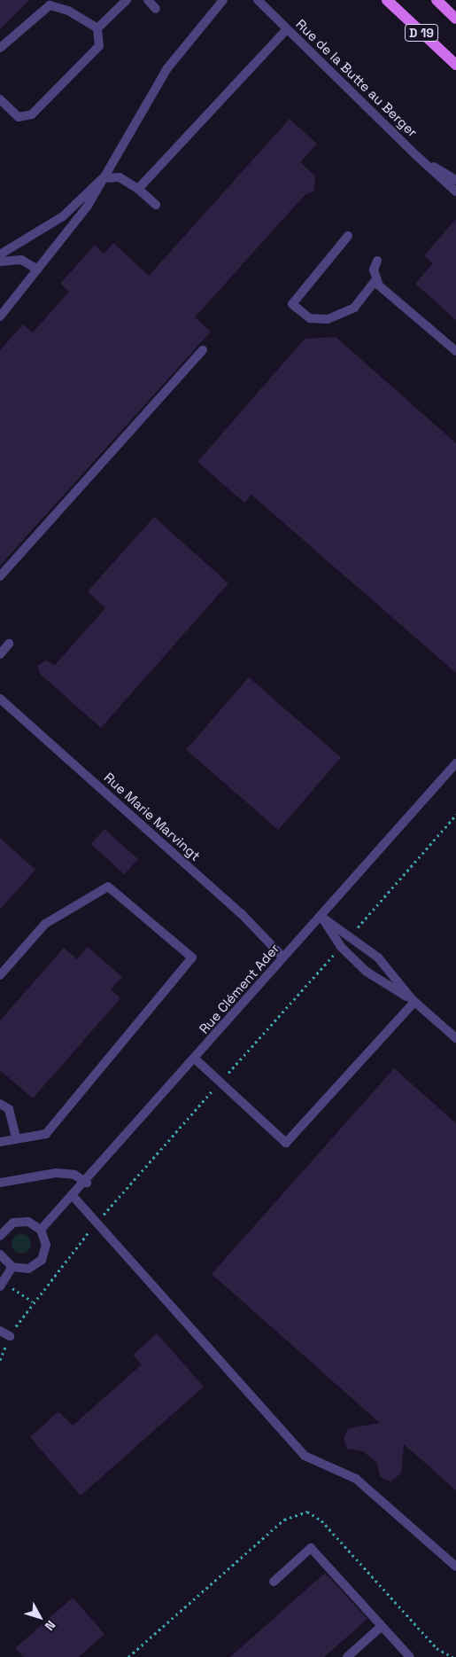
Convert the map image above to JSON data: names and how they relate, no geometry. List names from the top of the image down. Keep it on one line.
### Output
{"streets":{"main road":["D 19"],"street":["Rue de la Butte au Berger","Rue Marie Marvingt","Rue Clément Ader"]},"crossings":[["Rue Marie Marvingt","Rue Clément Ader"]],"north":"bottom right"}
